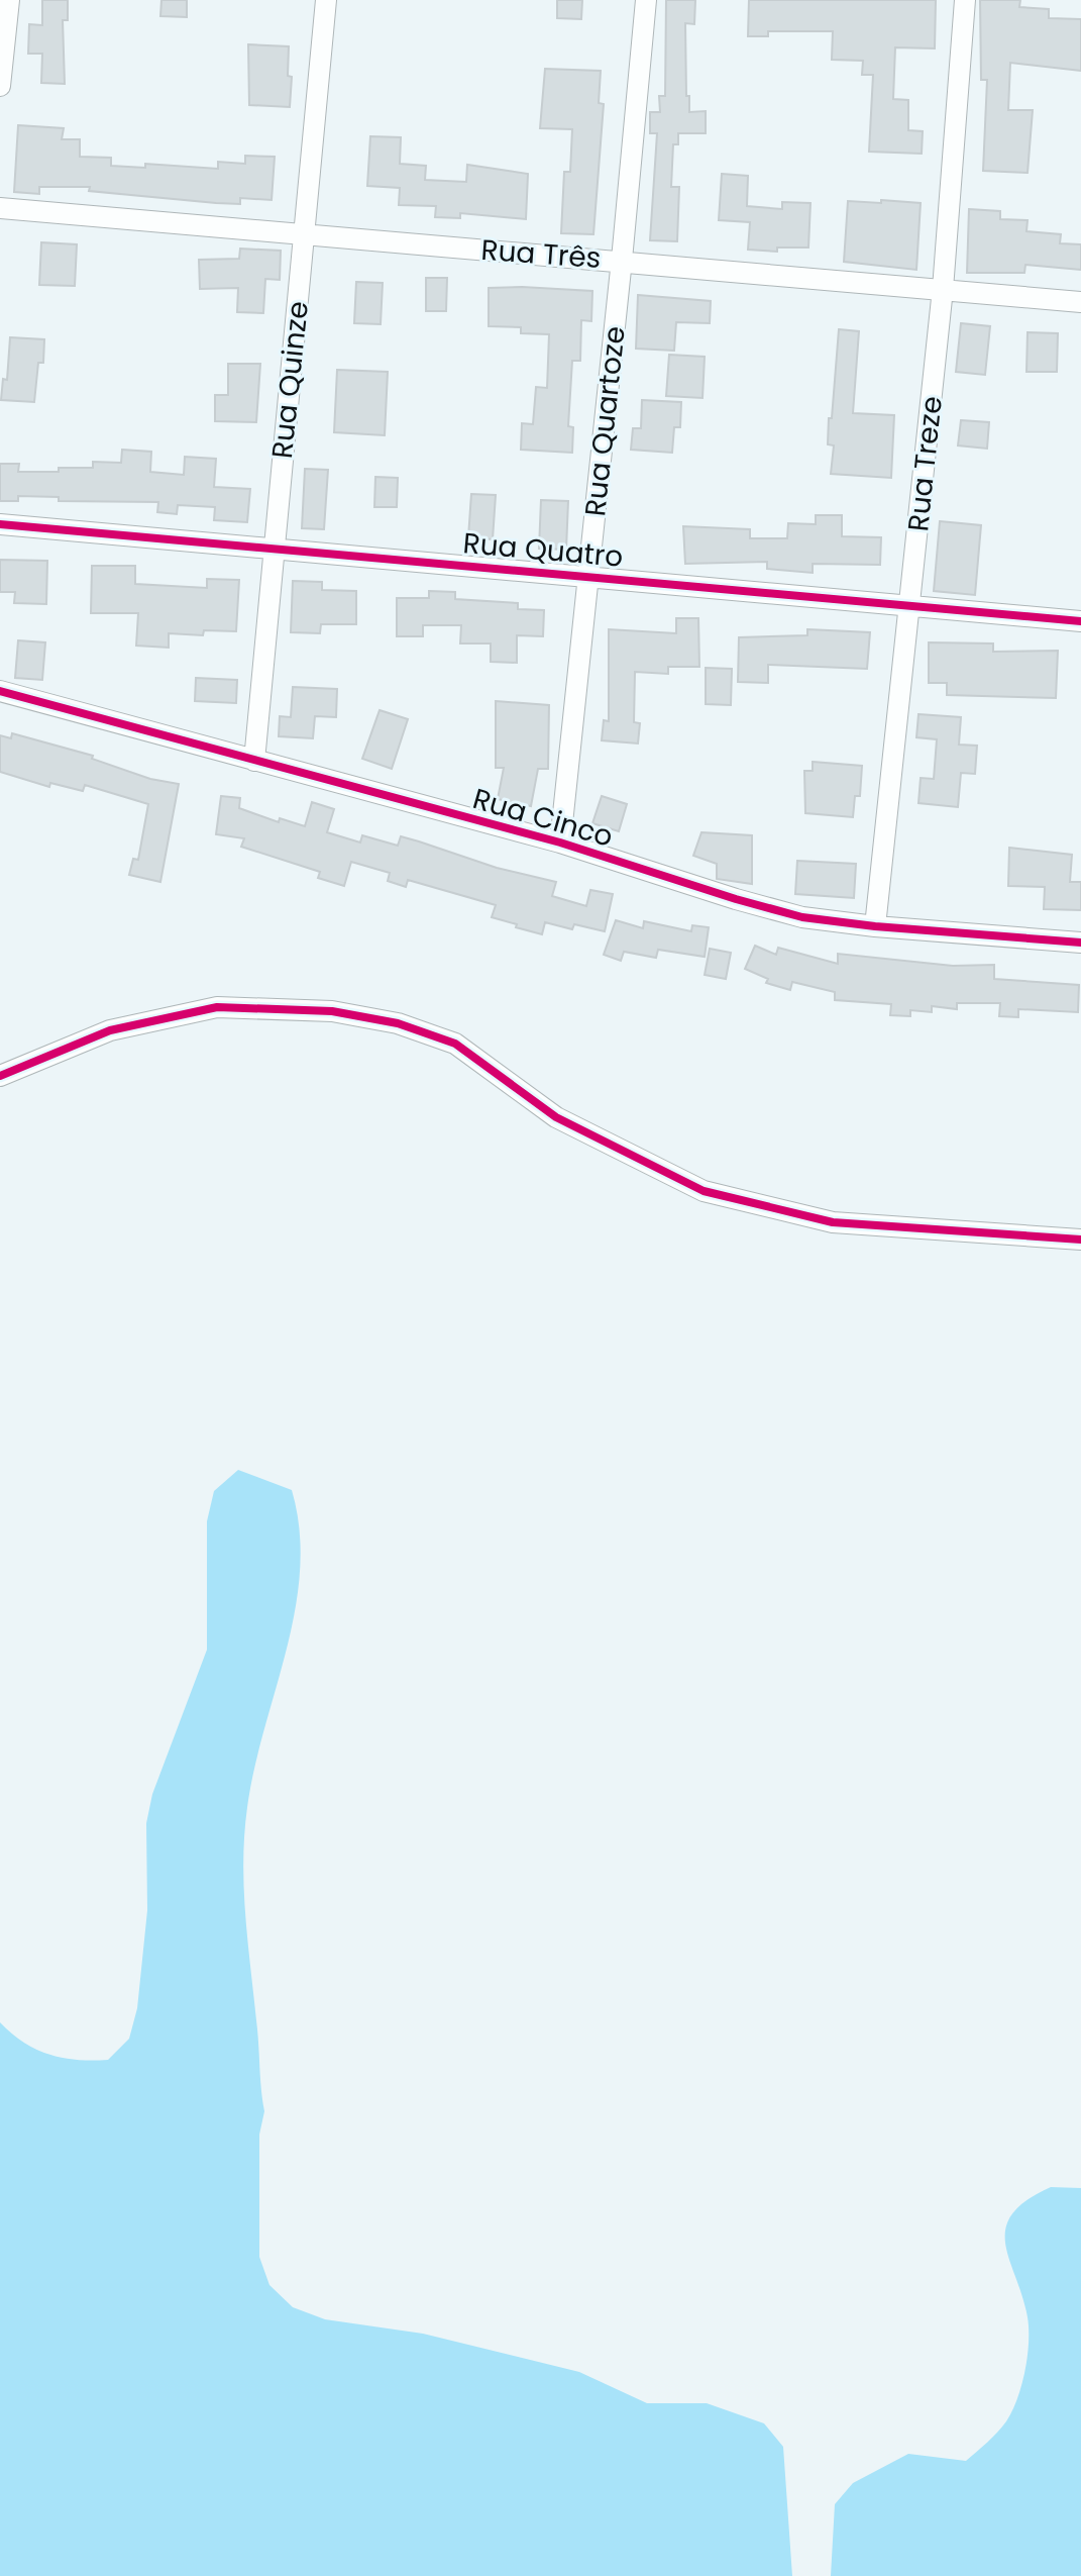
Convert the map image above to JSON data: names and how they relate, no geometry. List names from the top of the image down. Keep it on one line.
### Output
{"streets":{"street":["Rua Três","Rua Quinze","Rua Quartoze","Rua Treze","Rua Quatro","Rua Cinco"]},"crossings":[["Rua Três","Rua Quinze"],["Rua Três","Rua Quartoze"],["Rua Três","Rua Treze"],["Rua Quinze","Rua Quatro"],["Rua Quinze","Rua Cinco"],["Rua Quartoze","Rua Quatro"],["Rua Quartoze","Rua Cinco"],["Rua Treze","Rua Quatro"],["Rua Treze","Rua Cinco"]]}
